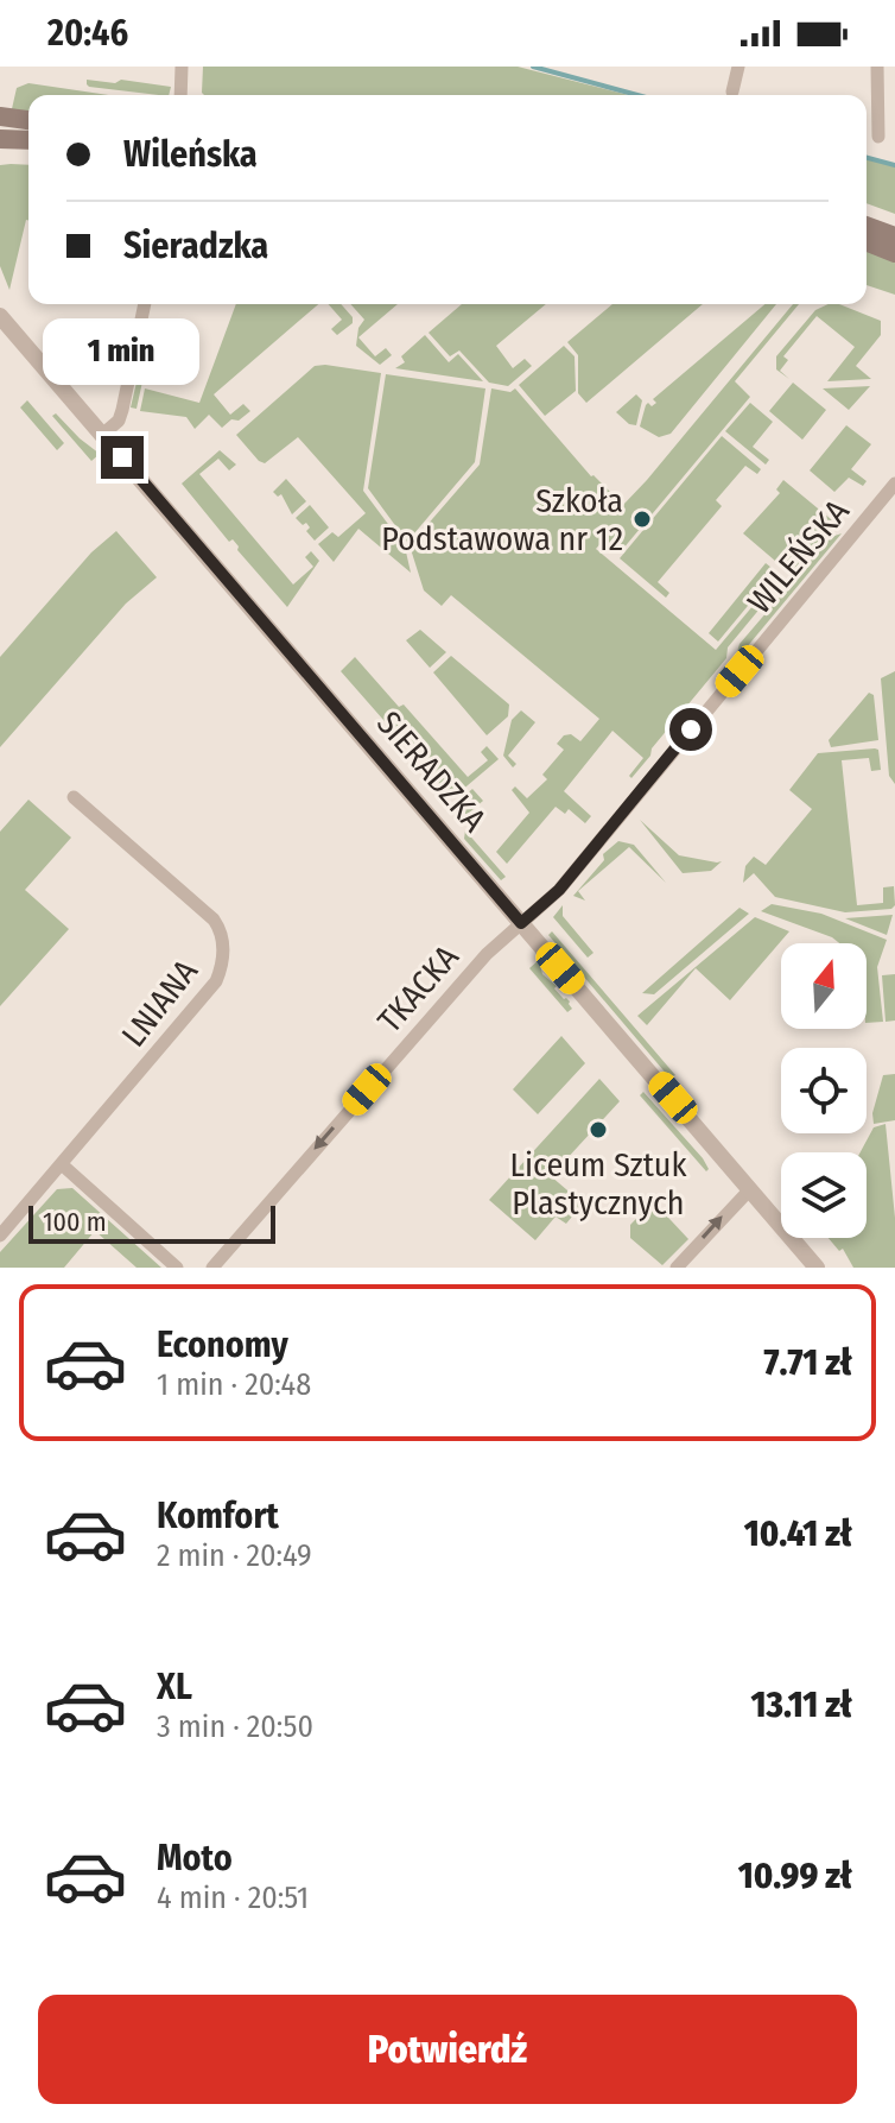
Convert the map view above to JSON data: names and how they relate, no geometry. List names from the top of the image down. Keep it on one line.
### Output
{"streets":{"street":["WILEŃSKA","SIERADZKA","TKACKA","LNIANA"]},"crossings":[["WILEŃSKA","SIERADZKA"],["WILEŃSKA","TKACKA"],["SIERADZKA","TKACKA"]],"one_way":["TKACKA"],"places":["Szkoła Podstawowa nr 12","Liceum Sztuk Plastycznych"],"scale_bar":"100 m","north":"top","page":{"status":"20:46","banner":["Wileńska","Sieradzka"],"bubble":"1 min","scale":"100 m","list":[{"name":"Economy","note":"1 min · 20:48","value":"7.71 zł"},{"name":"Komfort","note":"2 min · 20:49","value":"10.41 zł"},{"name":"XL","note":"3 min · 20:50","value":"13.11 zł"},{"name":"Moto","note":"4 min · 20:51","value":"10.99 zł"}],"buttons":"Potwierdź"}}
